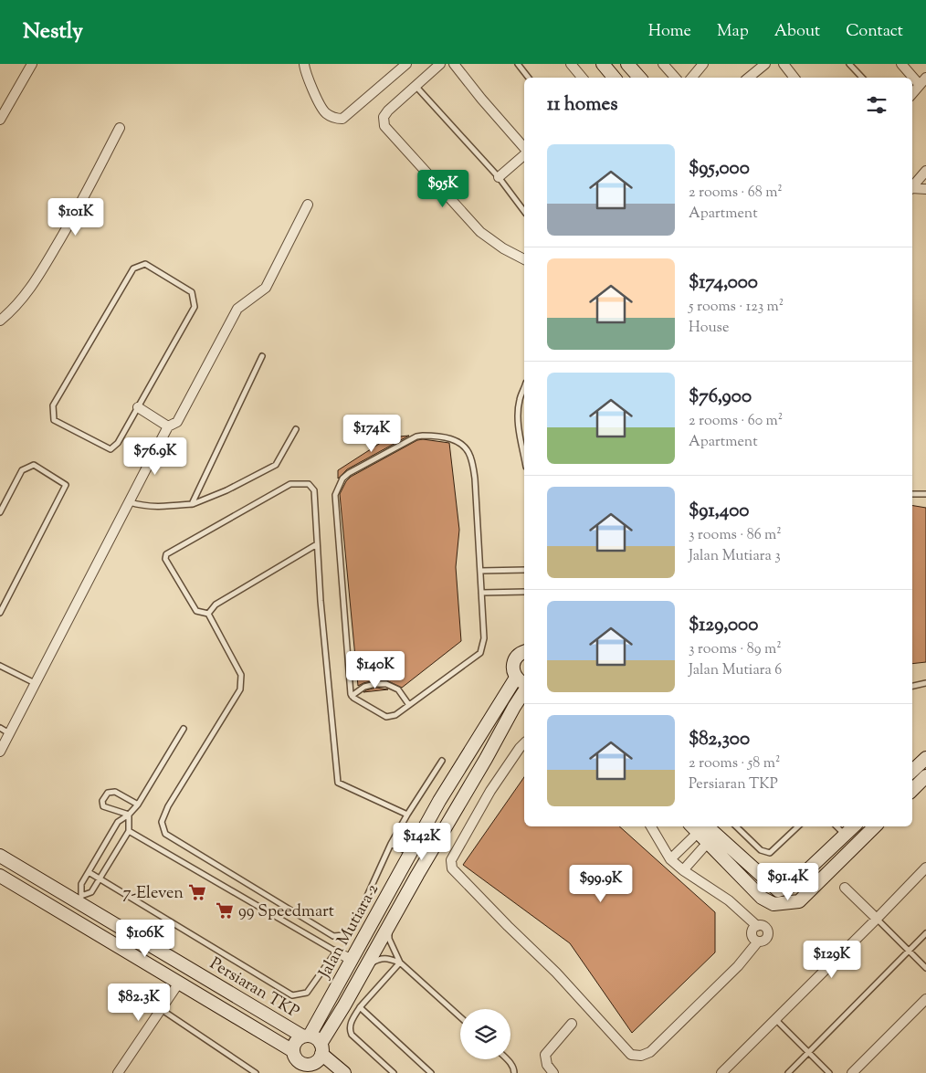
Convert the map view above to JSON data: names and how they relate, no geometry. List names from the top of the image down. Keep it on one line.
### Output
{"streets":{"street":["Jalan Mutiara 2","Persiaran TKP"]},"crossings":[["Jalan Mutiara 2","Persiaran TKP"]],"places":{"supermarket":["7-Eleven","99 Speedmart"]},"page":{"header":"Nestly","nav":["Home","Map","About","Contact"],"heading":"11 homes","list":[{"name":"$95,000","note":"2 rooms · 68 m² · Apartment"},{"name":"$174,000","note":"5 rooms · 123 m² · House"},{"name":"$76,900","note":"2 rooms · 60 m² · Apartment"},{"name":"$91,400","note":"3 rooms · 86 m² · Jalan Mutiara 3"},{"name":"$129,000","note":"3 rooms · 89 m² · Jalan Mutiara 6"},{"name":"$82,300","note":"2 rooms · 58 m² · Persiaran TKP"}],"price":["$95K","$101K","$174K","$76.9K","$140K","$142K","$91.4K","$99.9K","$106K","$129K","$82.3K"]}}
